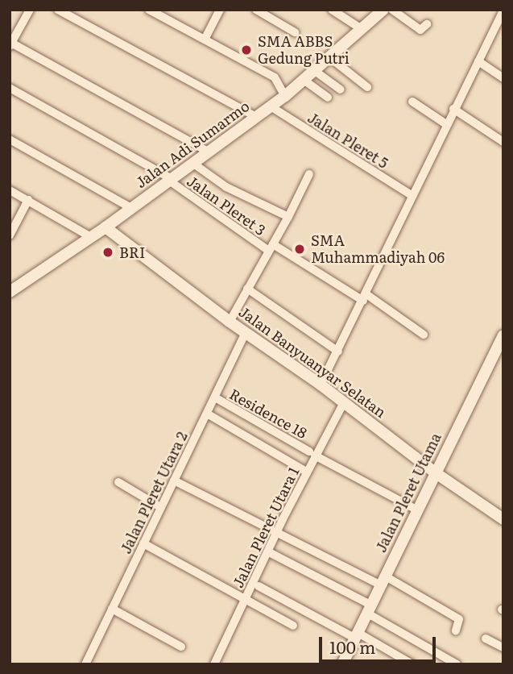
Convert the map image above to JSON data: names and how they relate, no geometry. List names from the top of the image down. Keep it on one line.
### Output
{"streets":{"street":["Jalan Pleret 5","Jalan Adi Sumarmo","Jalan Pleret 3","Jalan Banyuanyar Selatan","Residence 18","Jalan Pleret Utara 2","Jalan Pleret Utama","Jalan Pleret Utara 1"]},"crossings":[["Jalan Pleret 5","Jalan Adi Sumarmo"],["Jalan Adi Sumarmo","Jalan Pleret 3"],["Jalan Adi Sumarmo","Jalan Banyuanyar Selatan"],["Jalan Banyuanyar Selatan","Jalan Pleret Utara 2"],["Jalan Banyuanyar Selatan","Jalan Pleret Utama"],["Jalan Banyuanyar Selatan","Jalan Pleret Utara 1"],["Residence 18","Jalan Pleret Utara 2"],["Residence 18","Jalan Pleret Utama"],["Residence 18","Jalan Pleret Utara 1"]],"places":["SMA ABBS Gedung Putri","SMA Muhammadiyah 06","BRI"],"scale_bar":"100 m"}
